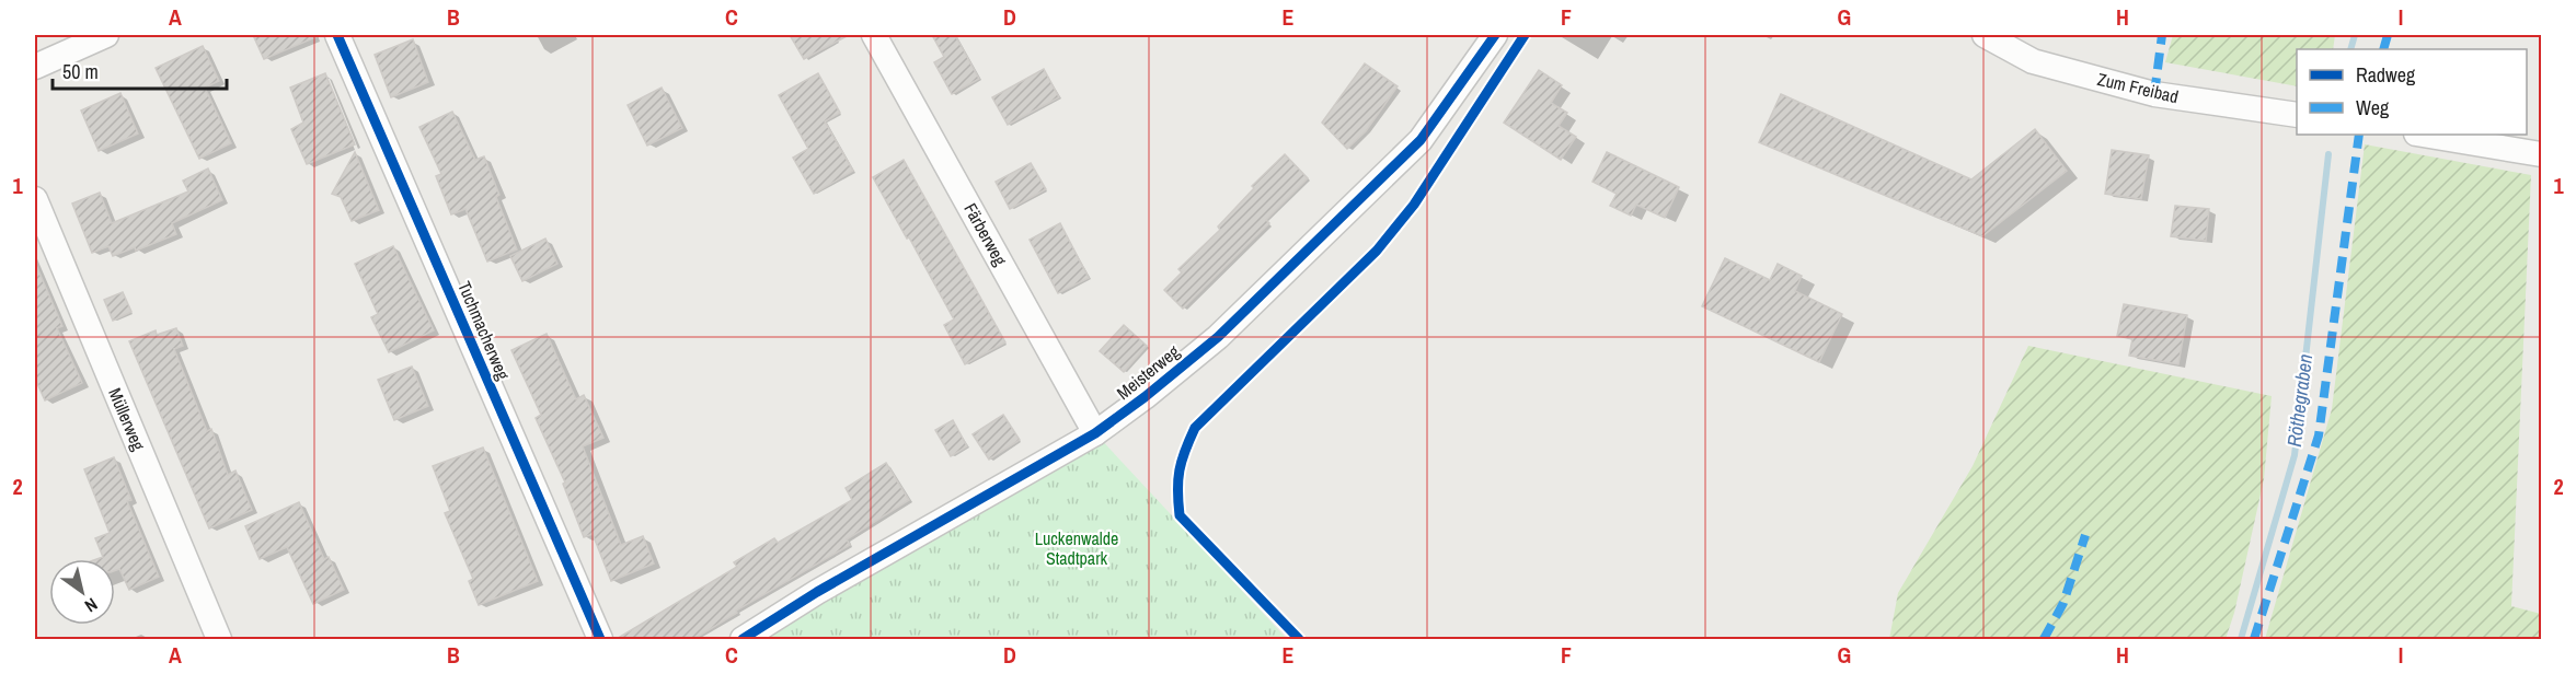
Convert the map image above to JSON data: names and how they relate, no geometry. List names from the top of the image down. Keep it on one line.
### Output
{"streets":{"street":["Zum Freibad","Färberweg","Tuchmacherweg","Meisterweg","Müllerweg"]},"crossings":[["Färberweg","Meisterweg"]],"water":["Röthegraben"],"parks":["Luckenwalde Stadtpark"],"legend":["Radweg","Weg"],"scale_bar":"50 m","north":"bottom right","grid":{"columns":["A","B","C","D","E","F","G","H","I"],"rows":["1","2"]}}
